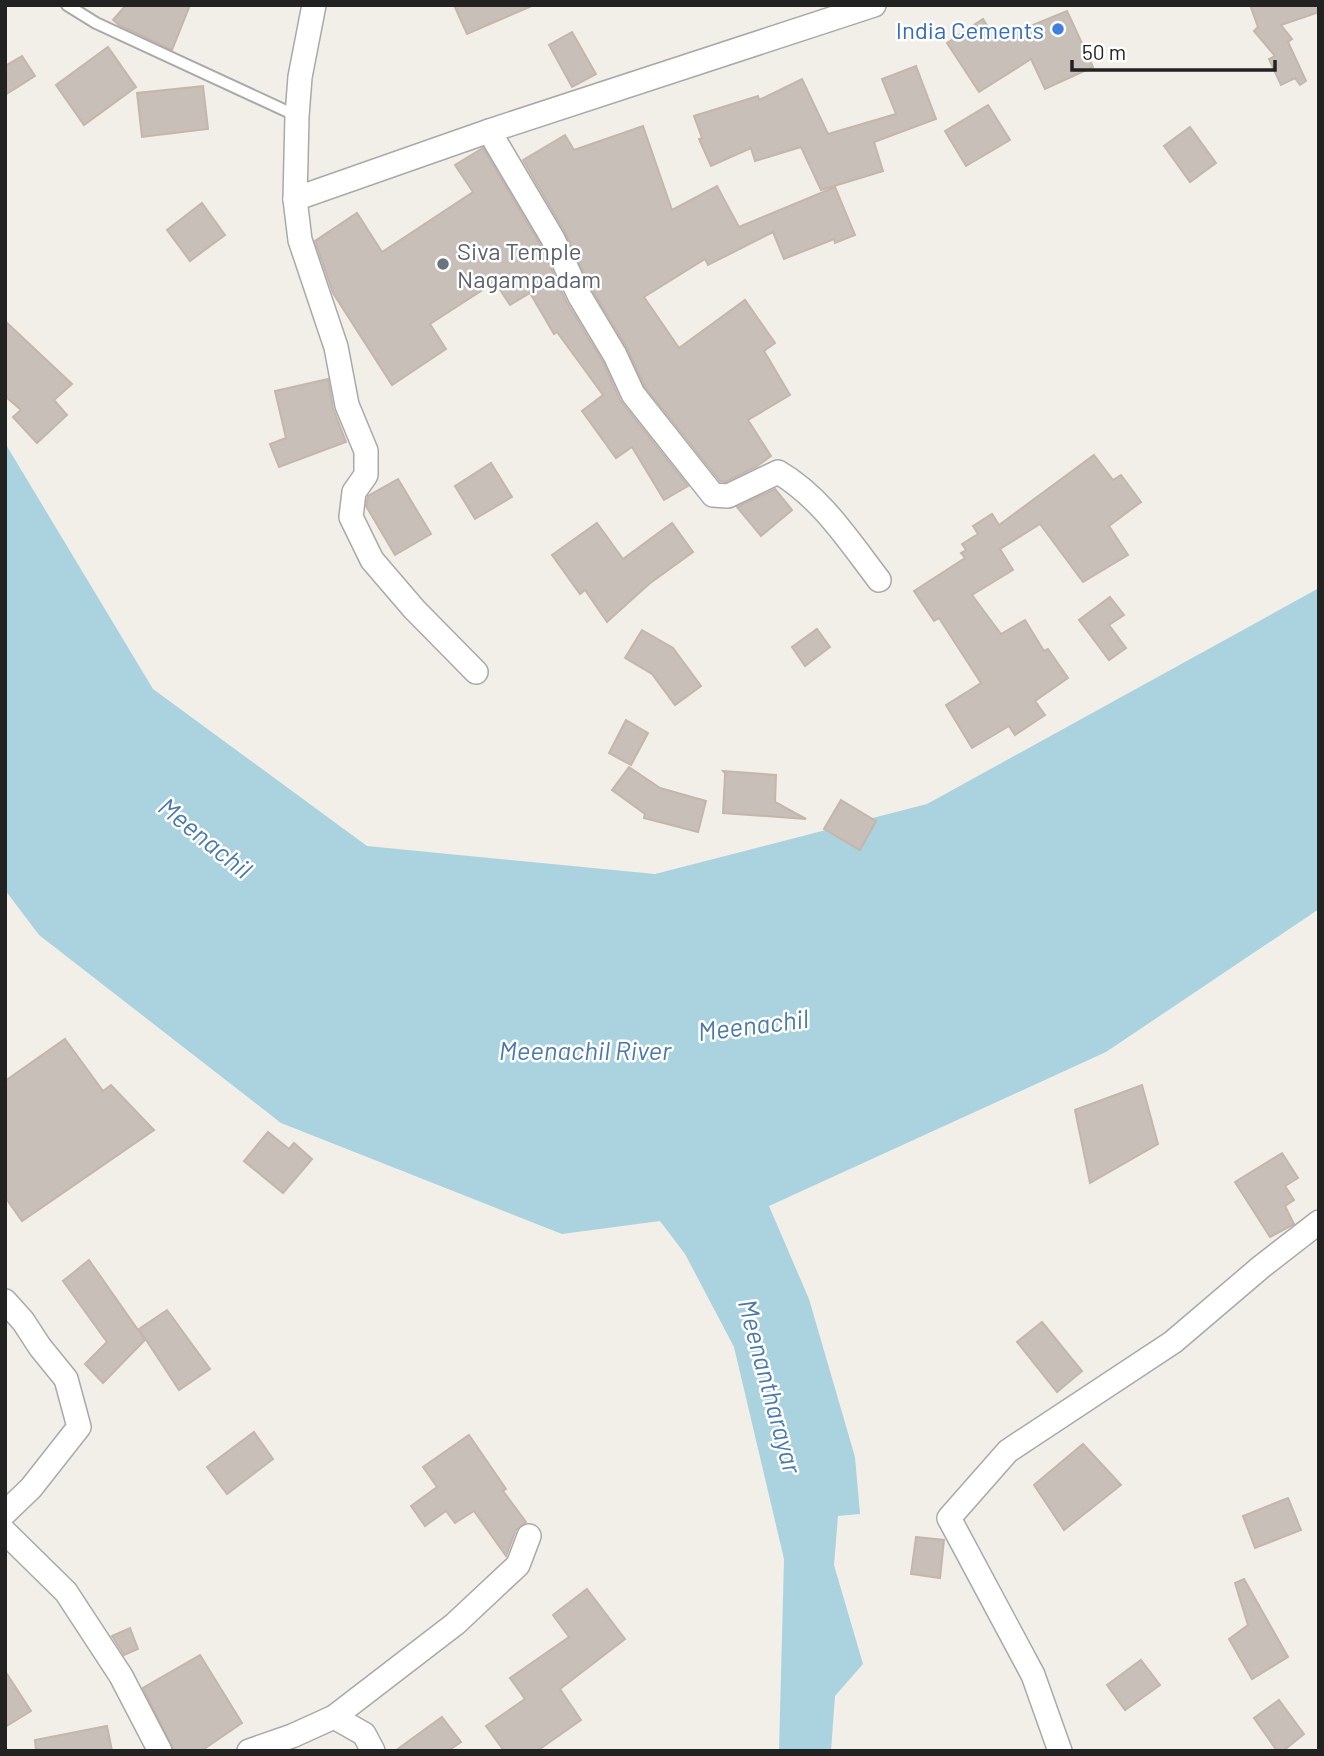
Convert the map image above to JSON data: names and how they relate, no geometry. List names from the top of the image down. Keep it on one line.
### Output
{"water":["Meenachil","Meenachil River","Meenantharayar"],"places":["India Cements","Siva Temple Nagampadam"],"scale_bar":"50 m"}
